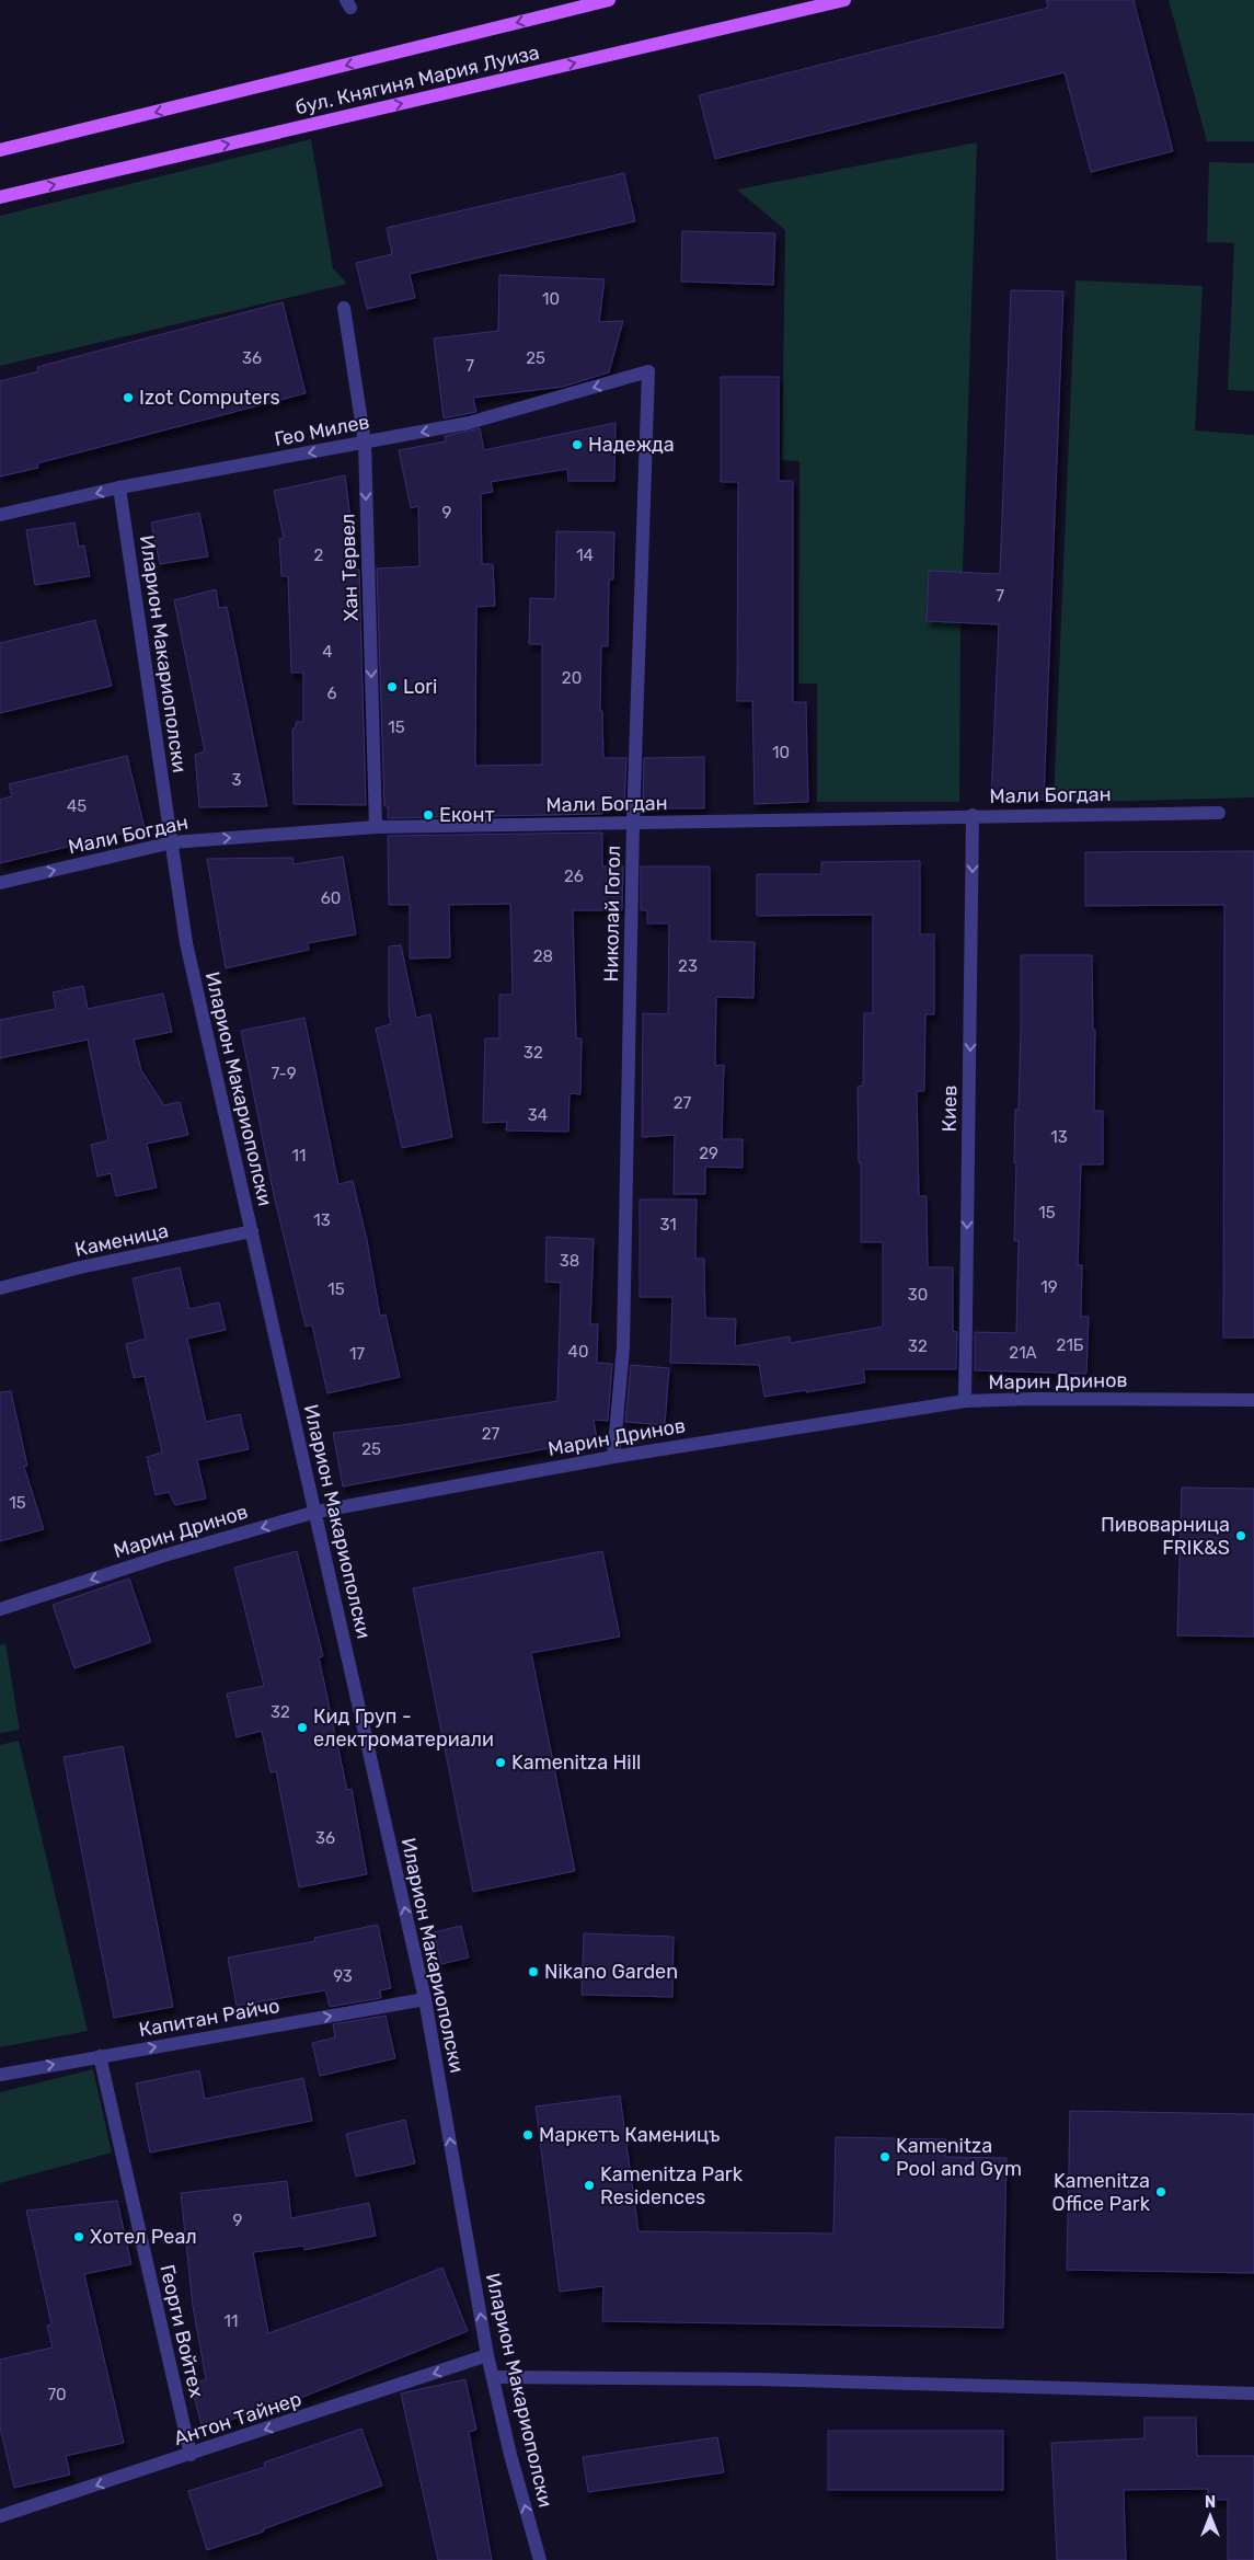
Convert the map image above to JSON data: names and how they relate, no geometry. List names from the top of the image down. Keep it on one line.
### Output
{"streets":{"main road":["бул. Княгиня Мария Луиза"],"street":["Гео Милев","Хан Тервел","Иларион Макариополски","Мали Богдан","Николай Гогол","Киев","Каменица","Марин Дринов","Капитан Райчо","Георги Войтех","Антон Тайнер"]},"crossings":[["Гео Милев","Хан Тервел"],["Гео Милев","Иларион Макариополски"],["Гео Милев","Николай Гогол"],["Хан Тервел","Мали Богдан"],["Иларион Макариополски","Мали Богдан"],["Иларион Макариополски","Каменица"],["Иларион Макариополски","Марин Дринов"],["Иларион Макариополски","Капитан Райчо"],["Иларион Макариополски","Антон Тайнер"],["Мали Богдан","Николай Гогол"],["Мали Богдан","Киев"],["Николай Гогол","Марин Дринов"],["Киев","Марин Дринов"],["Капитан Райчо","Георги Войтех"],["Георги Войтех","Антон Тайнер"]],"one_way":["Гео Милев","Хан Тервел","Иларион Макариополски","Киев","Капитан Райчо","Антон Тайнер"],"places":["Izot Computers","Надежда","Lori","Еконт","Пивоварница FRIK&S","Кид Груп - електроматериали","Kamenitza Hill","Nikano Garden","Маркетъ Каменицъ","Kamenitza Pool and Gym","Kamenitza Park Residences","Kamenitza Office Park","Хотел Реал"],"house_numbers":["10","36","25","7","9","2","14","7","4","20","6","15","10","3","45","26","60","28","23","32","7-9","27","34","13","29","11","15","13","31","38","19","15","30","21Б","32","40","21А","17","27","25","15","32","36","93","9","11","70"],"north":"top"}
